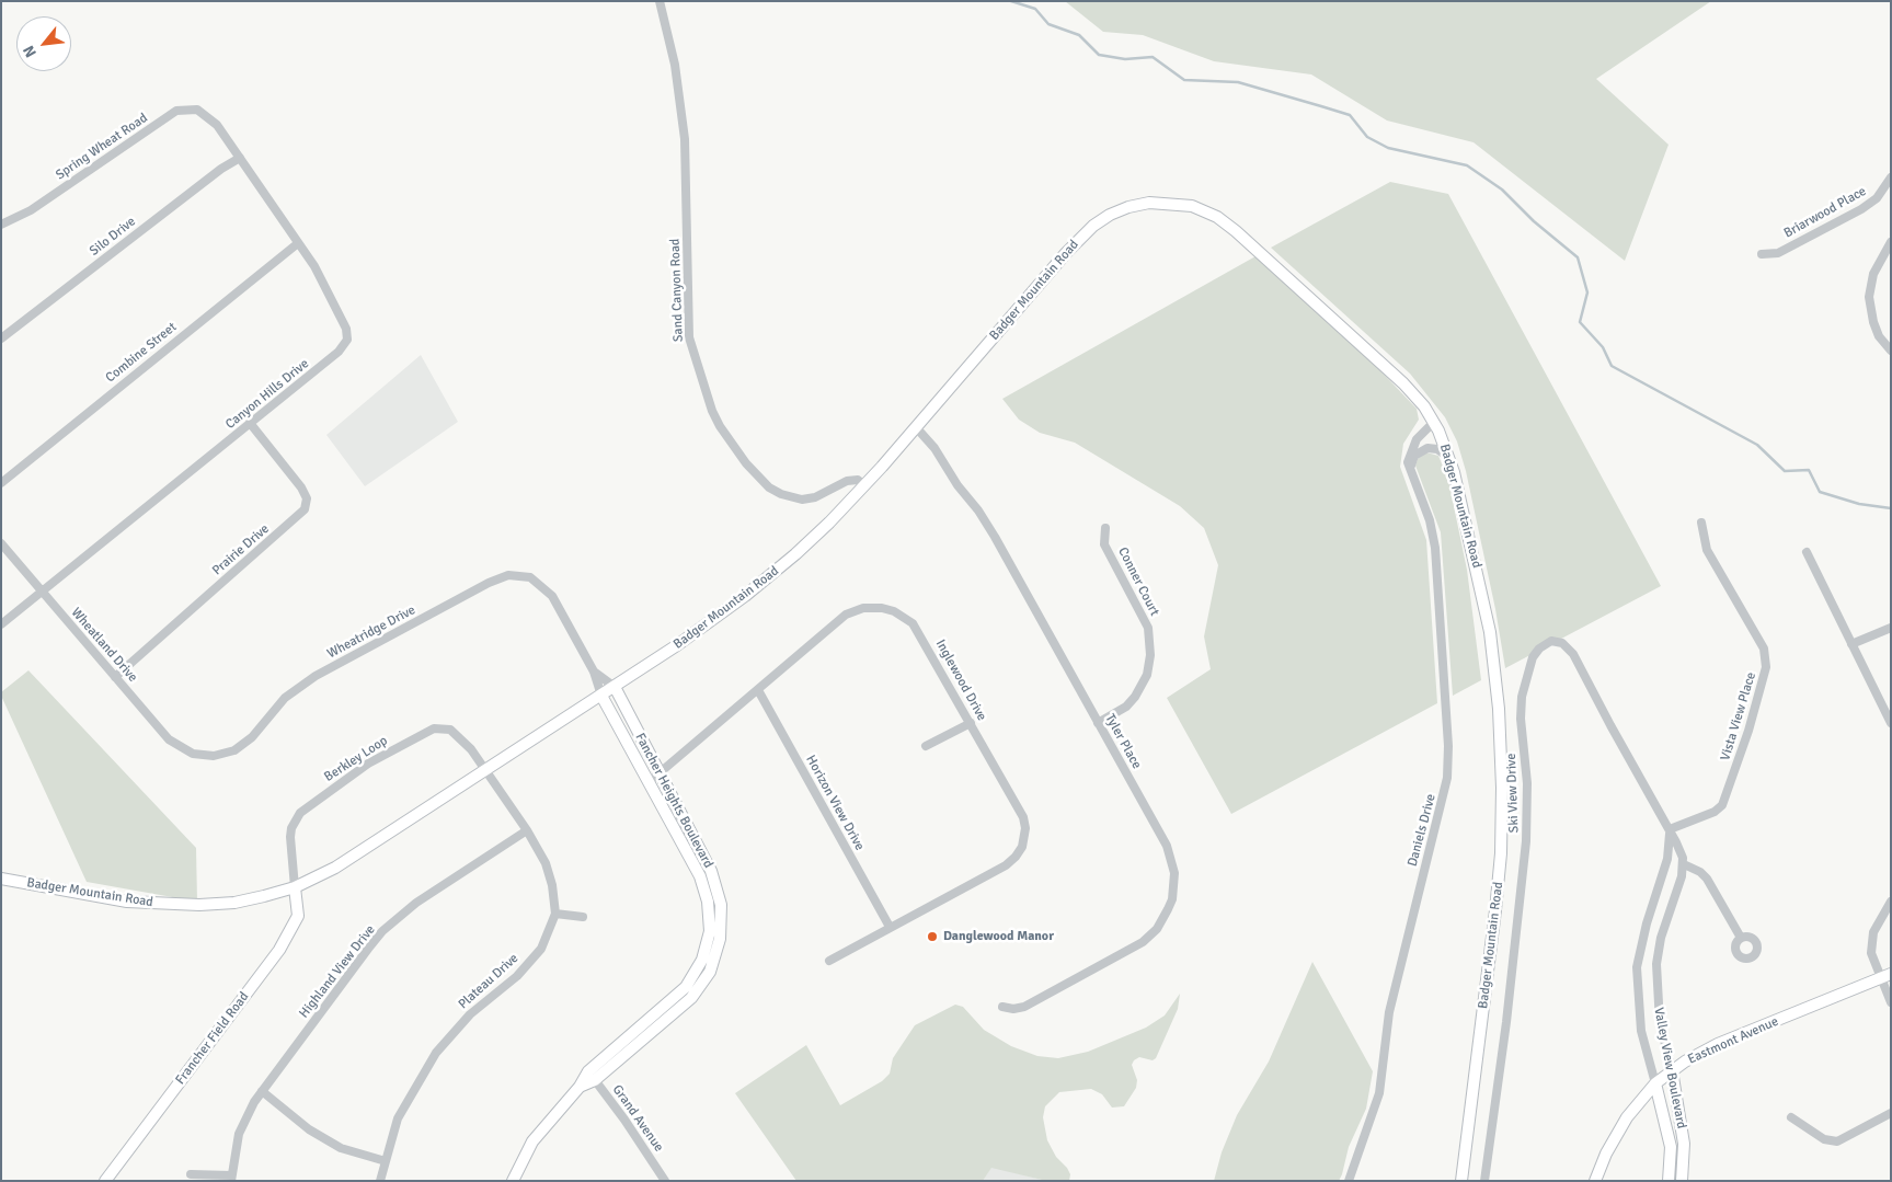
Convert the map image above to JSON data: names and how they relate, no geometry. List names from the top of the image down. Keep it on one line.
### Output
{"streets":{"main road":["Badger Mountain Road","Fancher Heights Boulevard","Francher Field Road","Eastmont Avenue","Valley View Boulevard"],"street":["Spring Wheat Road","Briarwood Place","Silo Drive","Sand Canyon Road","Combine Street","Canyon Hills Drive","Prairie Drive","Conner Court","Wheatridge Drive","Wheatland Drive","Inglewood Drive","Vista View Place","Tyler Place","Berkley Loop","Ski View Drive","Horizon View Drive","Daniels Drive","Highland View Drive","Plateau Drive","Grand Avenue"]},"crossings":[["Spring Wheat Road","Canyon Hills Drive"],["Silo Drive","Canyon Hills Drive"],["Sand Canyon Road","Badger Mountain Road"],["Badger Mountain Road","Wheatridge Drive"],["Badger Mountain Road","Tyler Place"],["Badger Mountain Road","Berkley Loop"],["Badger Mountain Road","Fancher Heights Boulevard"],["Badger Mountain Road","Daniels Drive"],["Badger Mountain Road","Francher Field Road"],["Combine Street","Canyon Hills Drive"],["Canyon Hills Drive","Prairie Drive"],["Canyon Hills Drive","Wheatland Drive"],["Prairie Drive","Wheatland Drive"],["Conner Court","Tyler Place"],["Wheatridge Drive","Wheatland Drive"],["Wheatridge Drive","Fancher Heights Boulevard"],["Inglewood Drive","Fancher Heights Boulevard"],["Inglewood Drive","Horizon View Drive"],["Vista View Place","Ski View Drive"],["Vista View Place","Valley View Boulevard"],["Berkley Loop","Francher Field Road"],["Ski View Drive","Valley View Boulevard"],["Fancher Heights Boulevard","Grand Avenue"],["Eastmont Avenue","Valley View Boulevard"]],"places":["Danglewood Manor"],"north":"bottom left"}
